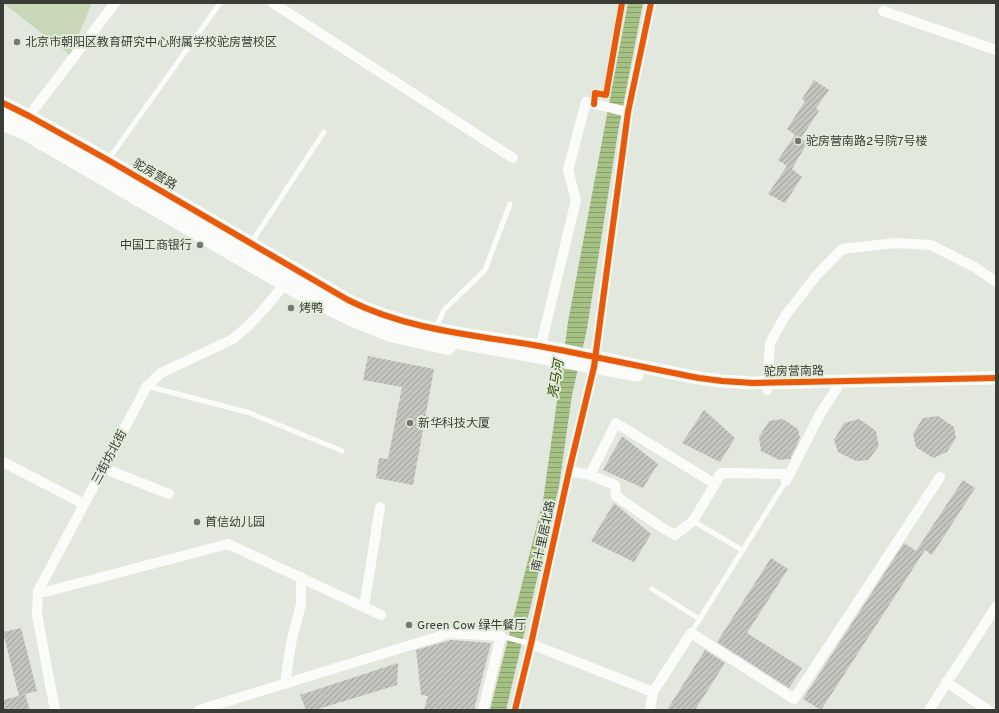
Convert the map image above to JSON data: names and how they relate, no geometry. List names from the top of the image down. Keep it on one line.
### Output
{"streets":{"street":["驼房营路","驼房营南路","三街坊北街","南十里居北路"]},"crossings":[["驼房营路","三街坊北街"],["驼房营南路","南十里居北路"]],"water":["亮马河"],"places":["北京市朝阳区教育研究中心附属学校驼房营校区","驼房营南路2号院7号楼","中国工商银行","烤鸭","新华科技大厦","首信幼儿园","Green Cow 绿牛餐厅"]}
